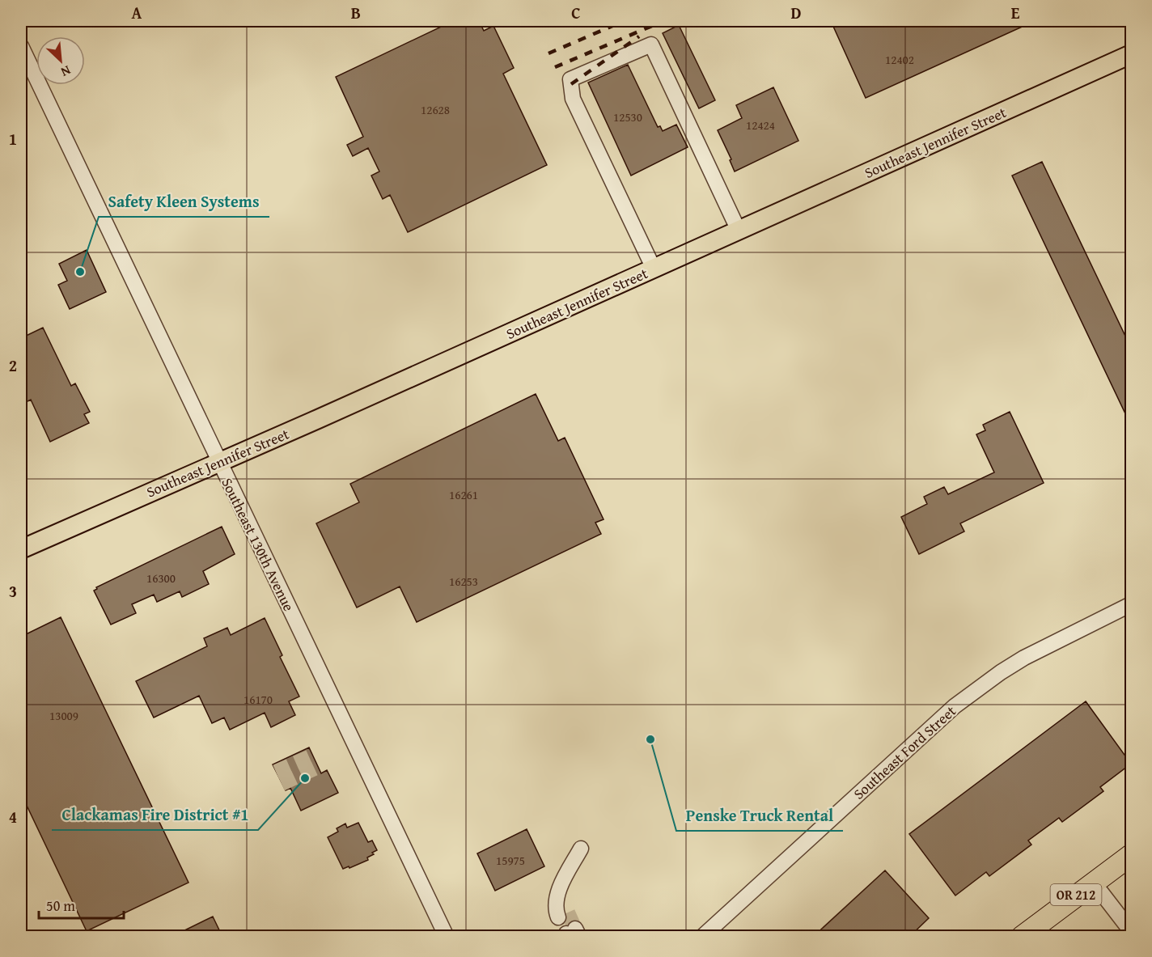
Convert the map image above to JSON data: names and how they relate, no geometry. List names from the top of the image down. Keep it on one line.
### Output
{"streets":{"highway":["OR 212"],"main road":["Southeast Jennifer Street"],"street":["Southeast 130th Avenue","Southeast Ford Street"]},"crossings":[["Southeast Jennifer Street","Southeast 130th Avenue"]],"places":["Safety Kleen Systems","Penske Truck Rental","Clackamas Fire District #1"],"house_numbers":["12402","12628","12530","12424","16261","16300","16253","16170","13009","15975"],"scale_bar":"50 m","north":"bottom right","grid":{"columns":["A","B","C","D","E"],"rows":["1","2","3","4"]}}
